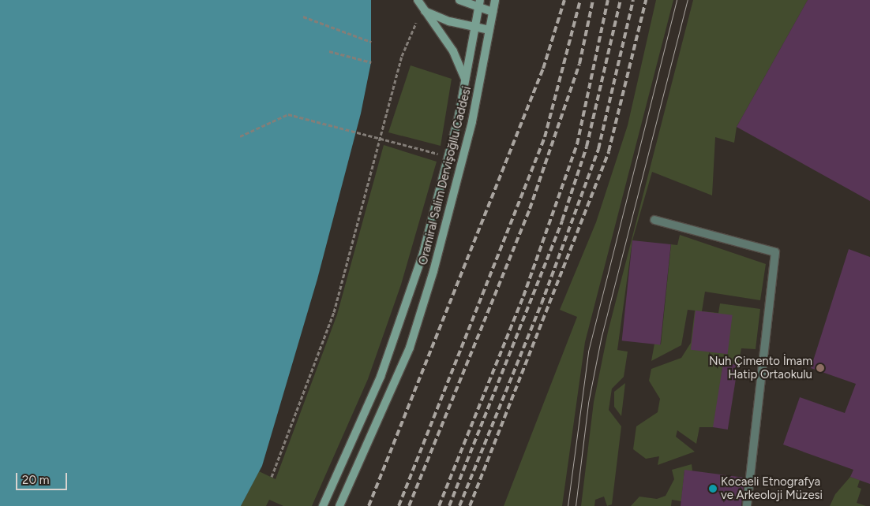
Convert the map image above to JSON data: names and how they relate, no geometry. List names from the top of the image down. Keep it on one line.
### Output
{"streets":{"main road":["Oramiral Salim Dervişoğllu Caddesi"]},"places":["Nuh Çimento İmam Hatip Ortaokulu","Kocaeli Etnografya ve Arkeoloji Müzesi"],"scale_bar":"20 m"}
